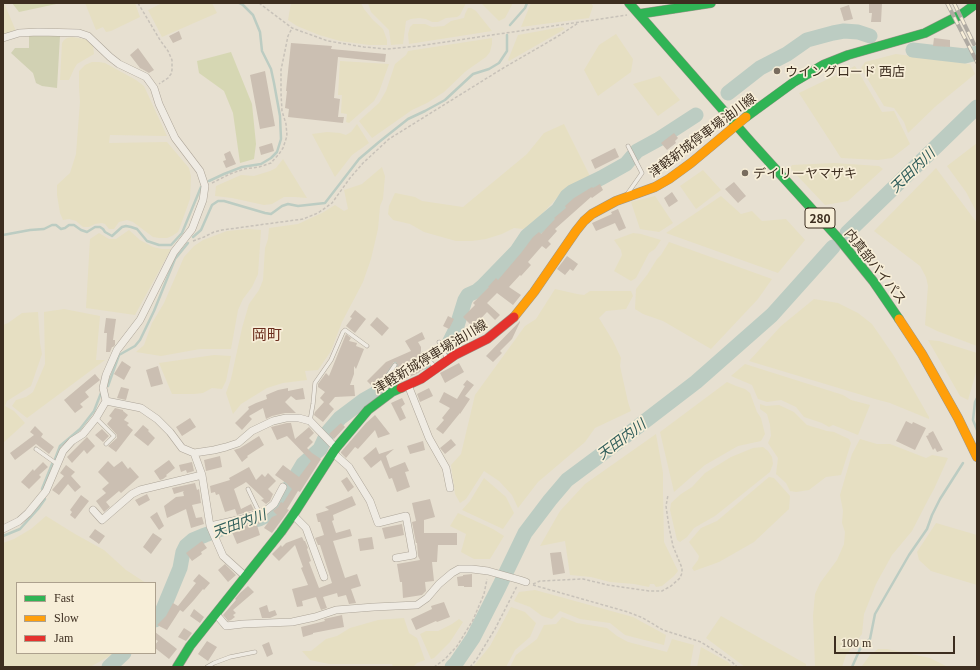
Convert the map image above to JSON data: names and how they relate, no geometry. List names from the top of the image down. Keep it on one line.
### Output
{"streets":{"main road":["津軽新城停車場油川線","280","内真部バイパス"]},"crossings":[["津軽新城停車場油川線","内真部バイパス"]],"districts":["岡町"],"water":["天田内川"],"places":["ウイングロード 西店","デイリーヤマザキ"],"legend":["Fast","Slow","Jam"],"scale_bar":"100 m"}
